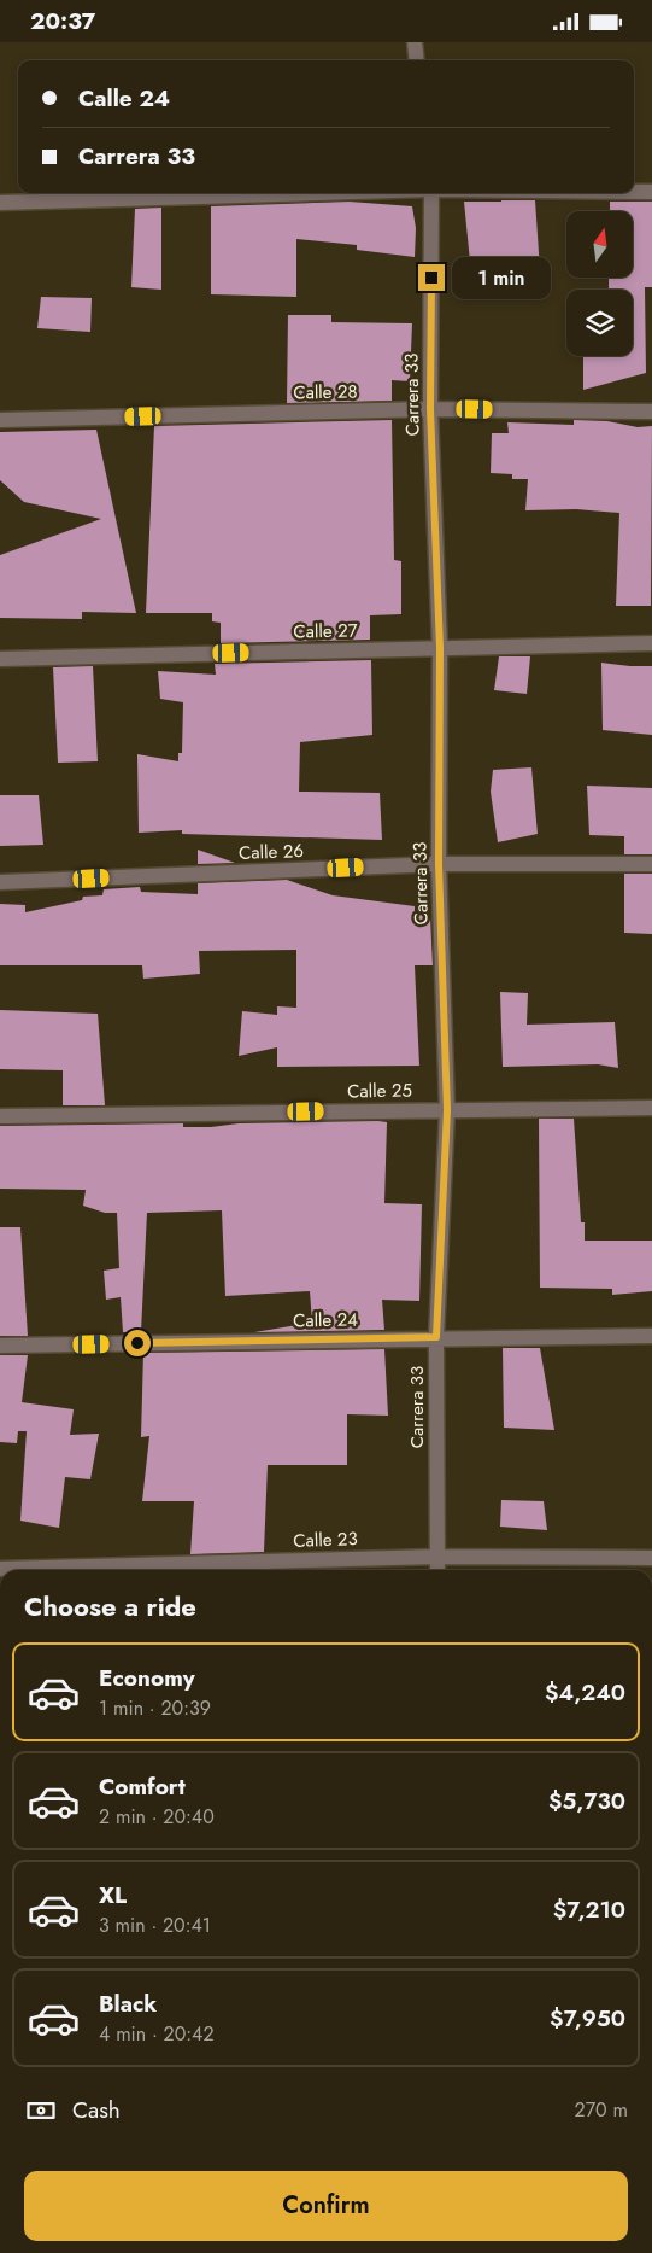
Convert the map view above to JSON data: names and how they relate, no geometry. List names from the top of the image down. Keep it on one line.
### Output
{"streets":{"street":["Calle 28","Carrera 33","Calle 27","Calle 26","Calle 25","Calle 24","Calle 23"]},"crossings":[["Calle 28","Carrera 33"],["Carrera 33","Calle 27"],["Carrera 33","Calle 26"],["Carrera 33","Calle 25"],["Carrera 33","Calle 24"],["Carrera 33","Calle 23"]],"north":"top","page":{"status":"20:37","banner":["Calle 24","Carrera 33"],"bubble":"1 min","heading":"Choose a ride","list":[{"name":"Economy","note":"1 min · 20:39","value":"$4,240"},{"name":"Comfort","note":"2 min · 20:40","value":"$5,730"},{"name":"XL","note":"3 min · 20:41","value":"$7,210"},{"name":"Black","note":"4 min · 20:42","value":"$7,950"}],"pay":["Cash","270 m"],"buttons":"Confirm"}}
